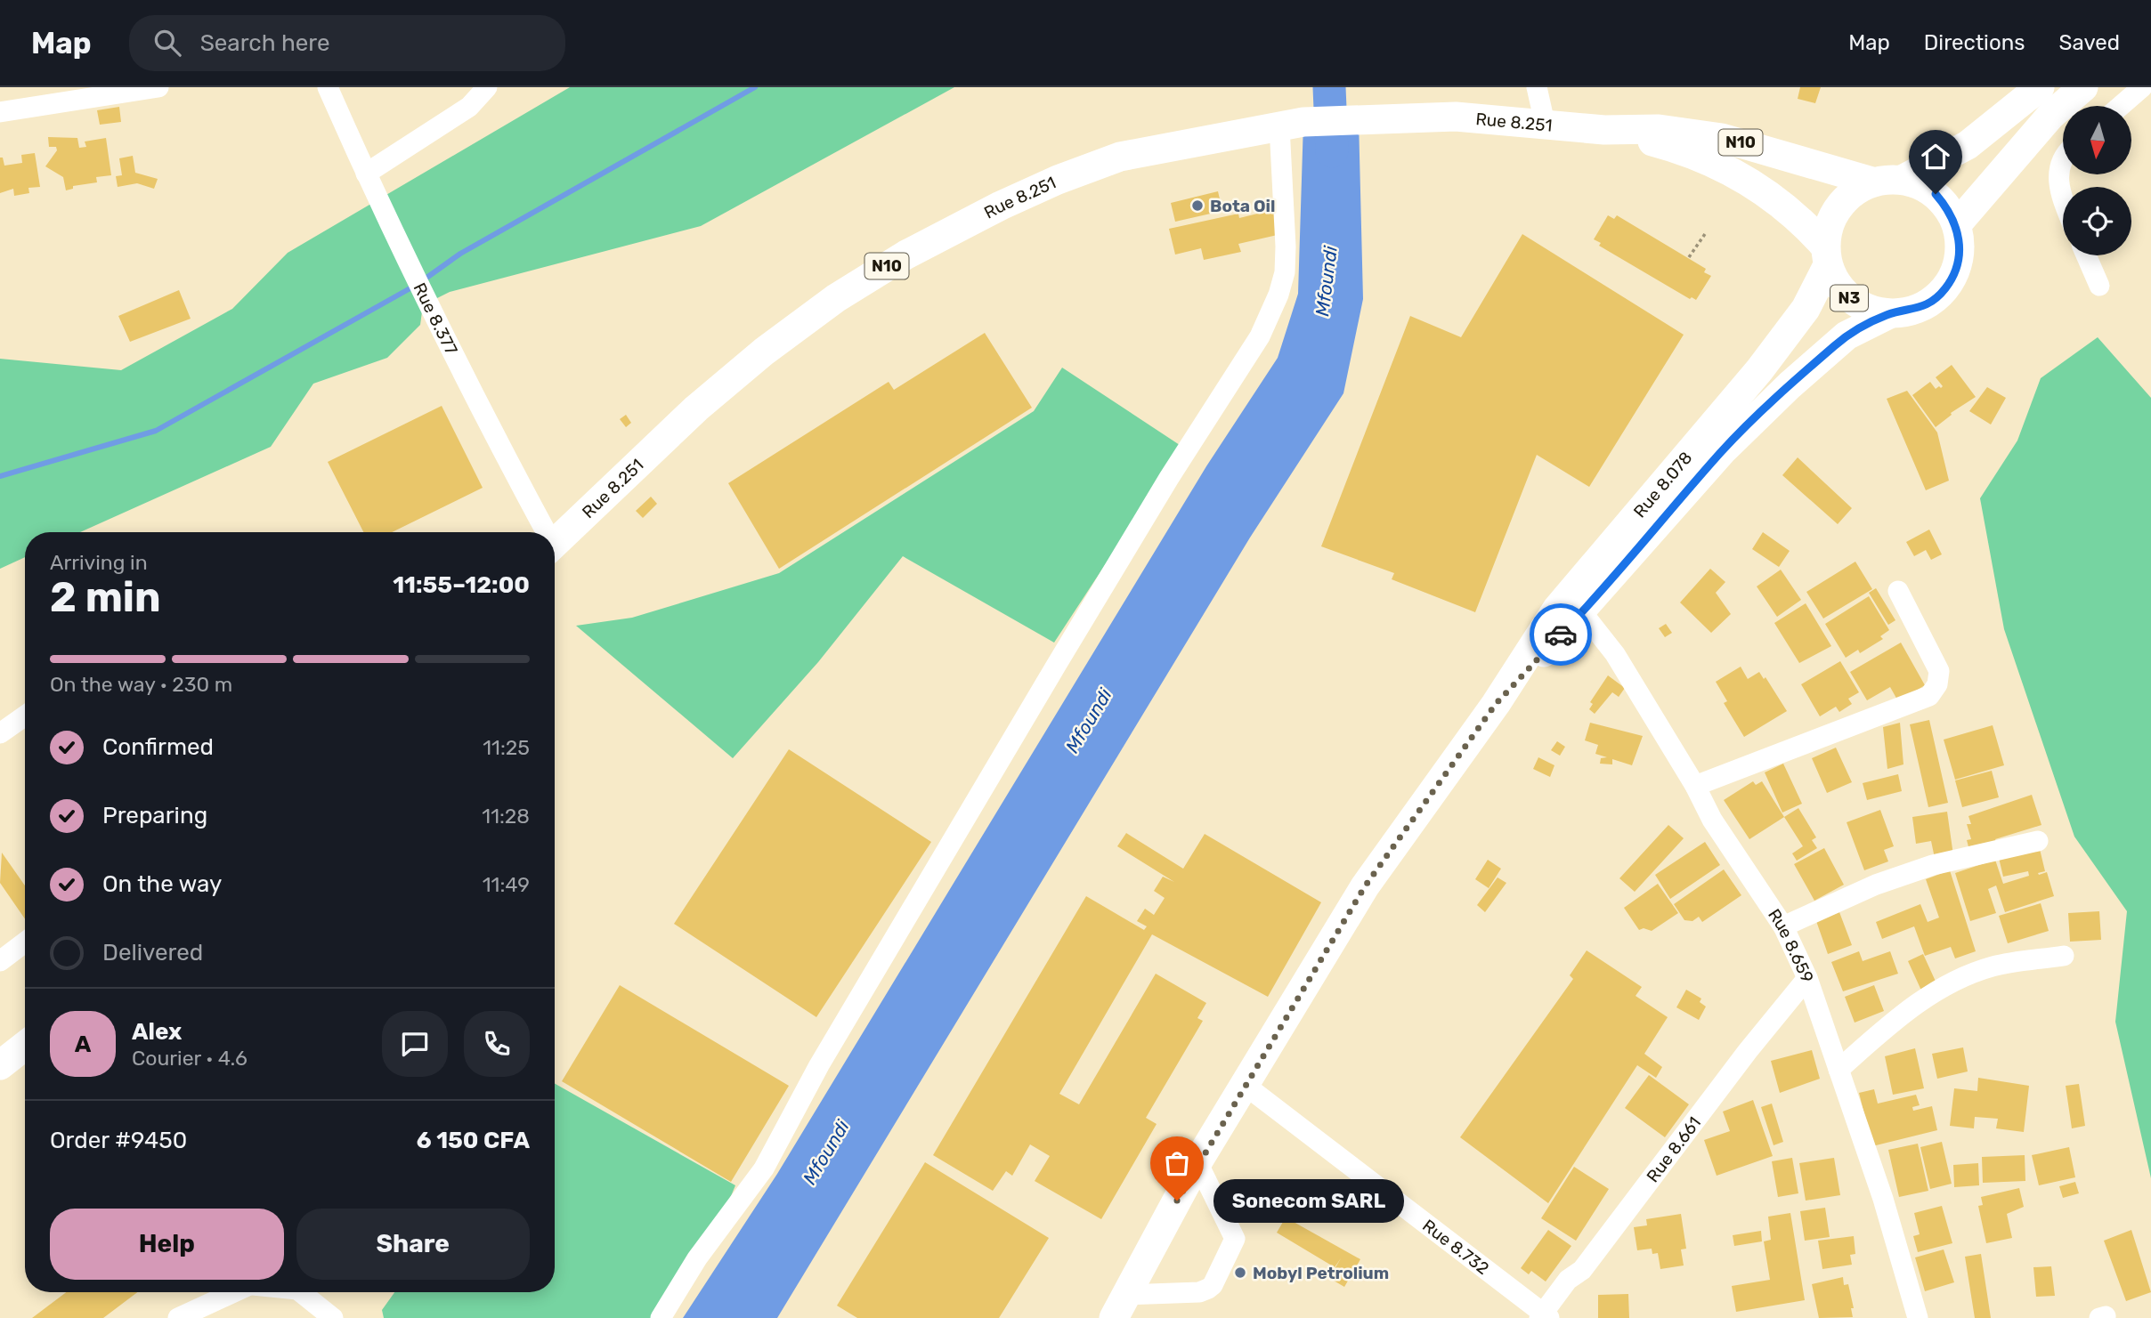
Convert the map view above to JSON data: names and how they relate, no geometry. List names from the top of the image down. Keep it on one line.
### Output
{"streets":{"highway":["Rue 8.251","N10","N3","Rue 8.078"],"street":["Rue 8.377","Rue 8.659","Rue 8.661","Rue 8.732"]},"crossings":[["Rue 8.251","N3"],["Rue 8.251","Rue 8.078"],["N3","Rue 8.078"],["Rue 8.078","Rue 8.659"],["Rue 8.078","Rue 8.732"],["Rue 8.659","Rue 8.661"],["Rue 8.661","Rue 8.732"]],"water":["Mfoundi"],"places":["Bota Oil","Sonecom SARL","Mobyl Petrolium"],"north":"bottom","page":{"header":"Map","search":"Search here","nav":["Map","Directions","Saved"],"heading":["2 min","Arriving in","11:55–12:00"],"panel":["Alex","Courier · 4.6","Order #9450","6 150 CFA"],"bar":"On the way · 230 m","list":[["Confirmed","11:25"],["Preparing","11:28"],["On the way","11:49"],"Delivered"],"round":"A","bubble":"Sonecom SARL","buttons":["Help","Share"]}}
